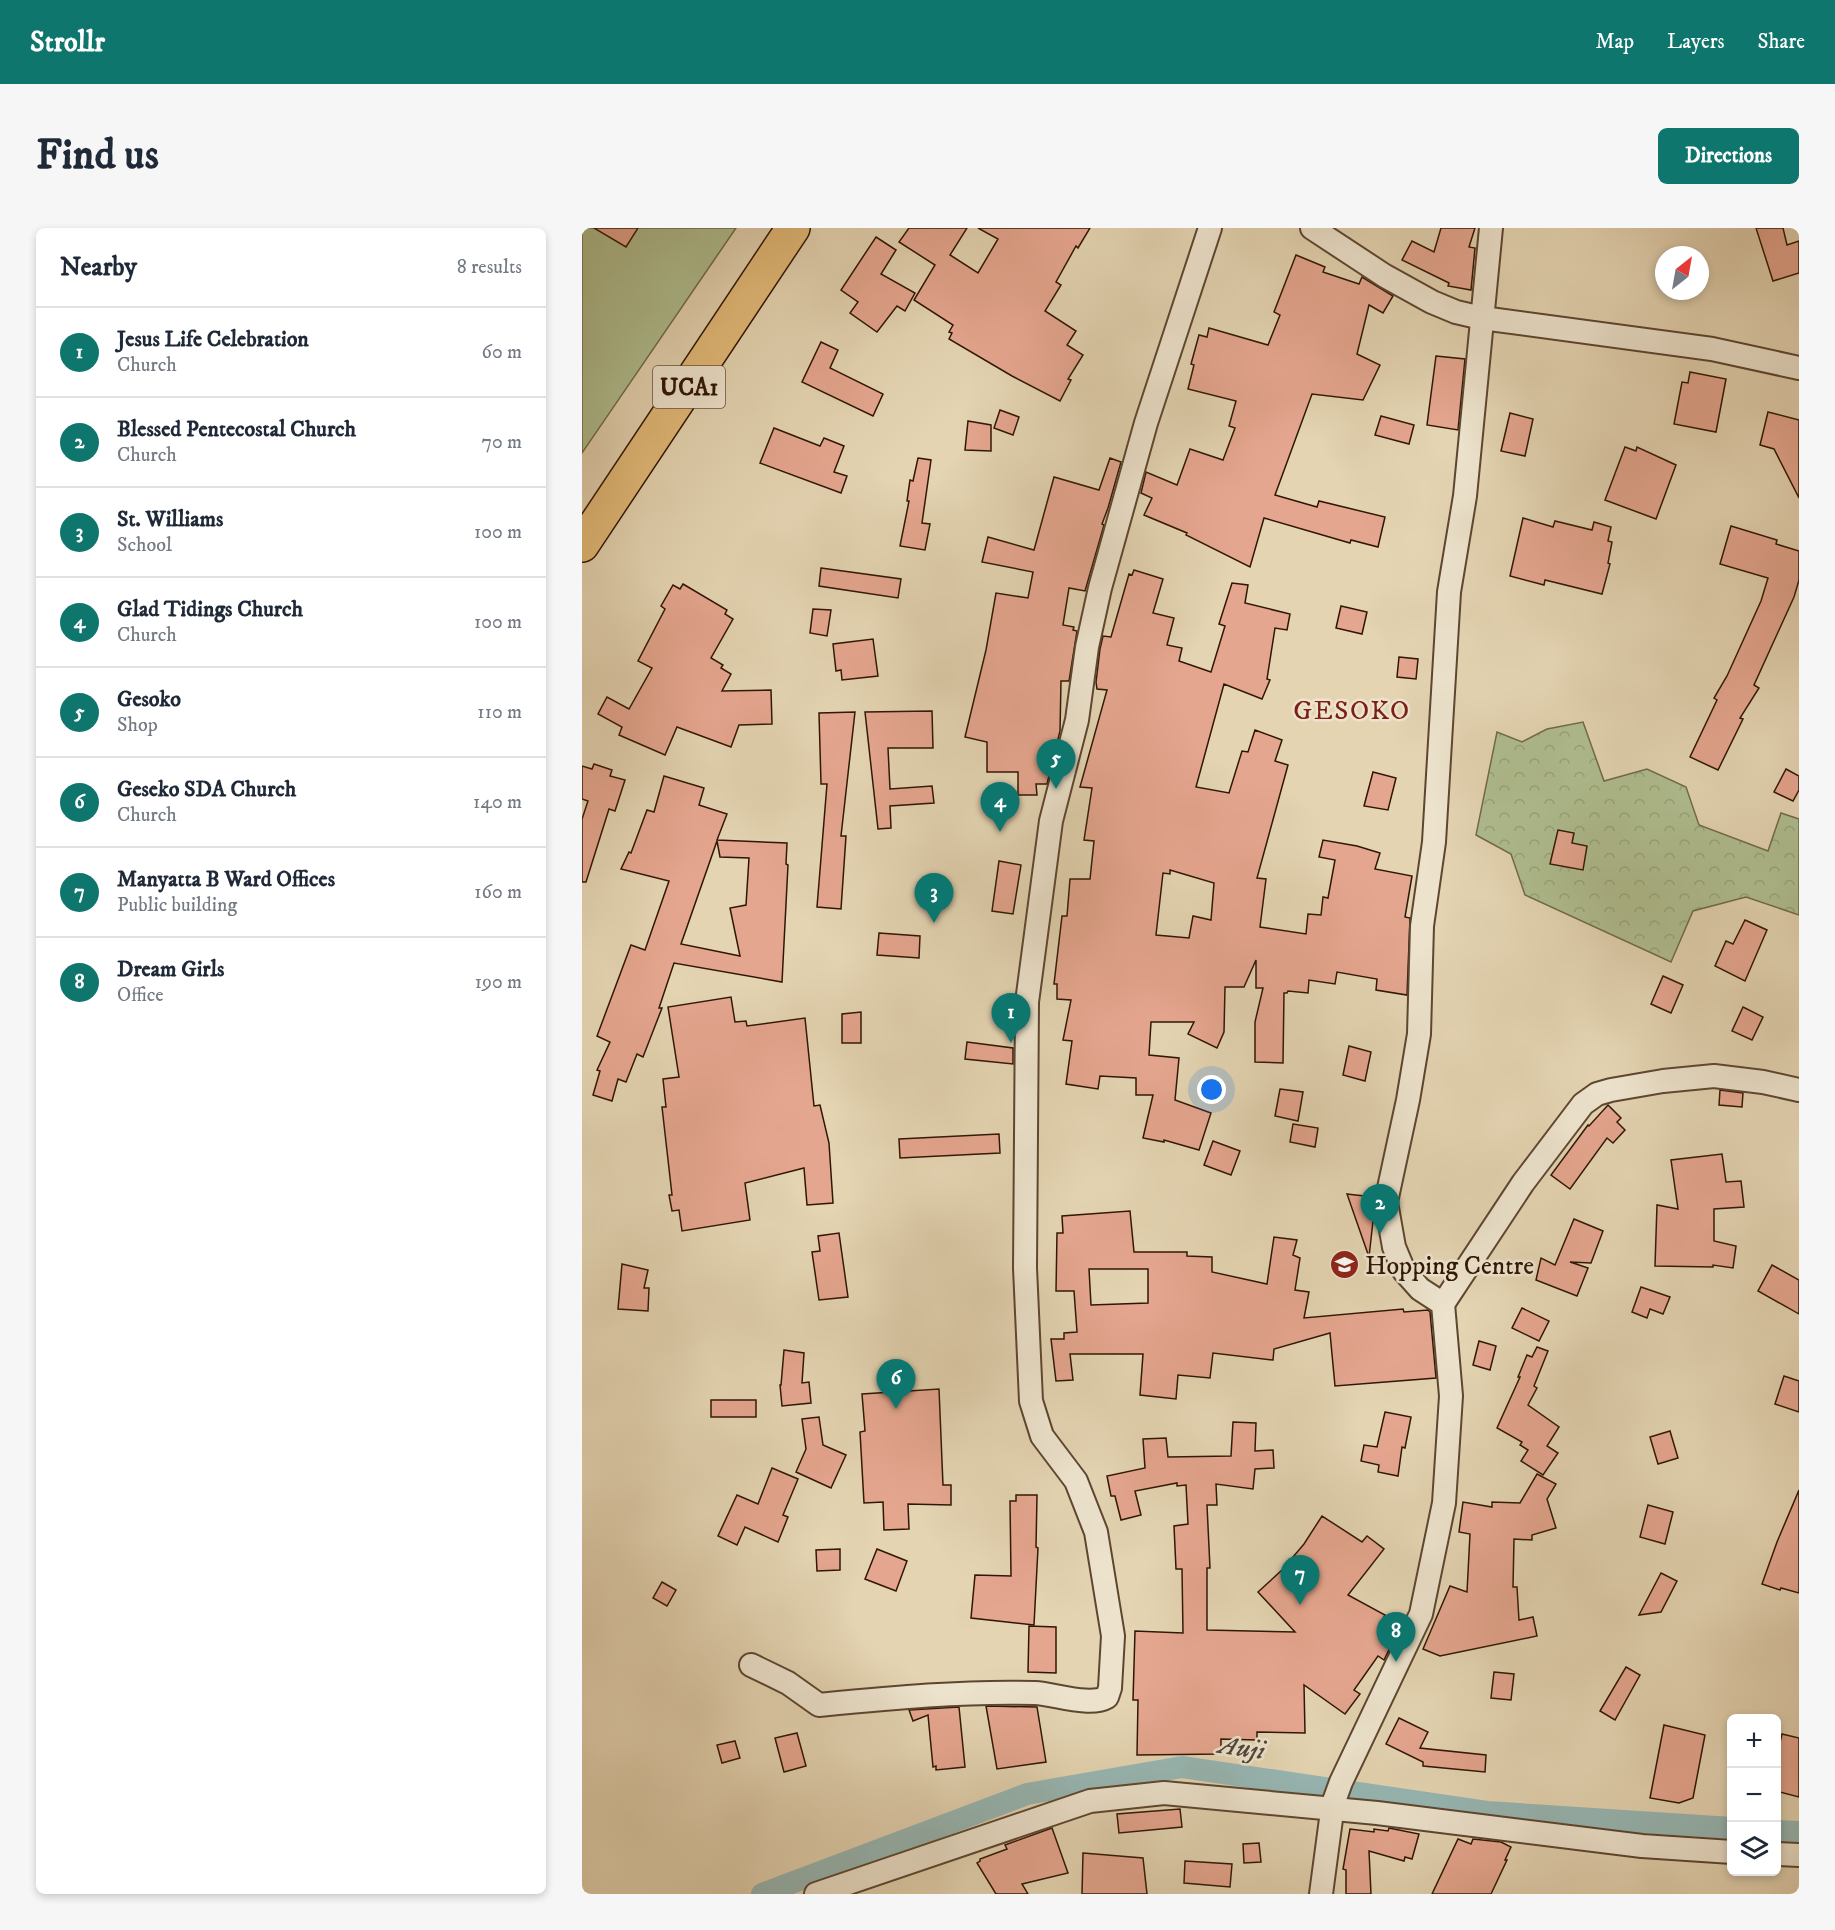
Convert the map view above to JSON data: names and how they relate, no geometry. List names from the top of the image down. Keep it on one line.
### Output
{"streets":{"main road":["UCA1"]},"districts":["GESOKO"],"water":["Auji"],"places":{"school or university":["Hopping Centre"]},"north":"top right","page":{"header":"Strollr","nav":["Map","Layers","Share"],"buttons":"Directions","title":"Find us","heading":["Nearby","8 results"],"list":[{"mark":"1","name":"Jesus Life Celebration","note":"Church","value":"60 m"},{"mark":"2","name":"Blessed Pentecostal Church","note":"Church","value":"70 m"},{"mark":"3","name":"St. Williams","note":"School","value":"100 m"},{"mark":"4","name":"Glad Tidings Church","note":"Church","value":"100 m"},{"mark":"5","name":"Gesoko","note":"Shop","value":"110 m"},{"mark":"6","name":"Geseko SDA Church","note":"Church","value":"140 m"},{"mark":"7","name":"Manyatta B Ward Offices","note":"Public building","value":"160 m"},{"mark":"8","name":"Dream Girls","note":"Office","value":"190 m"}],"pins":["5","4","3","1","2","6","7","8"],"map_buttons":["+","−"]}}
